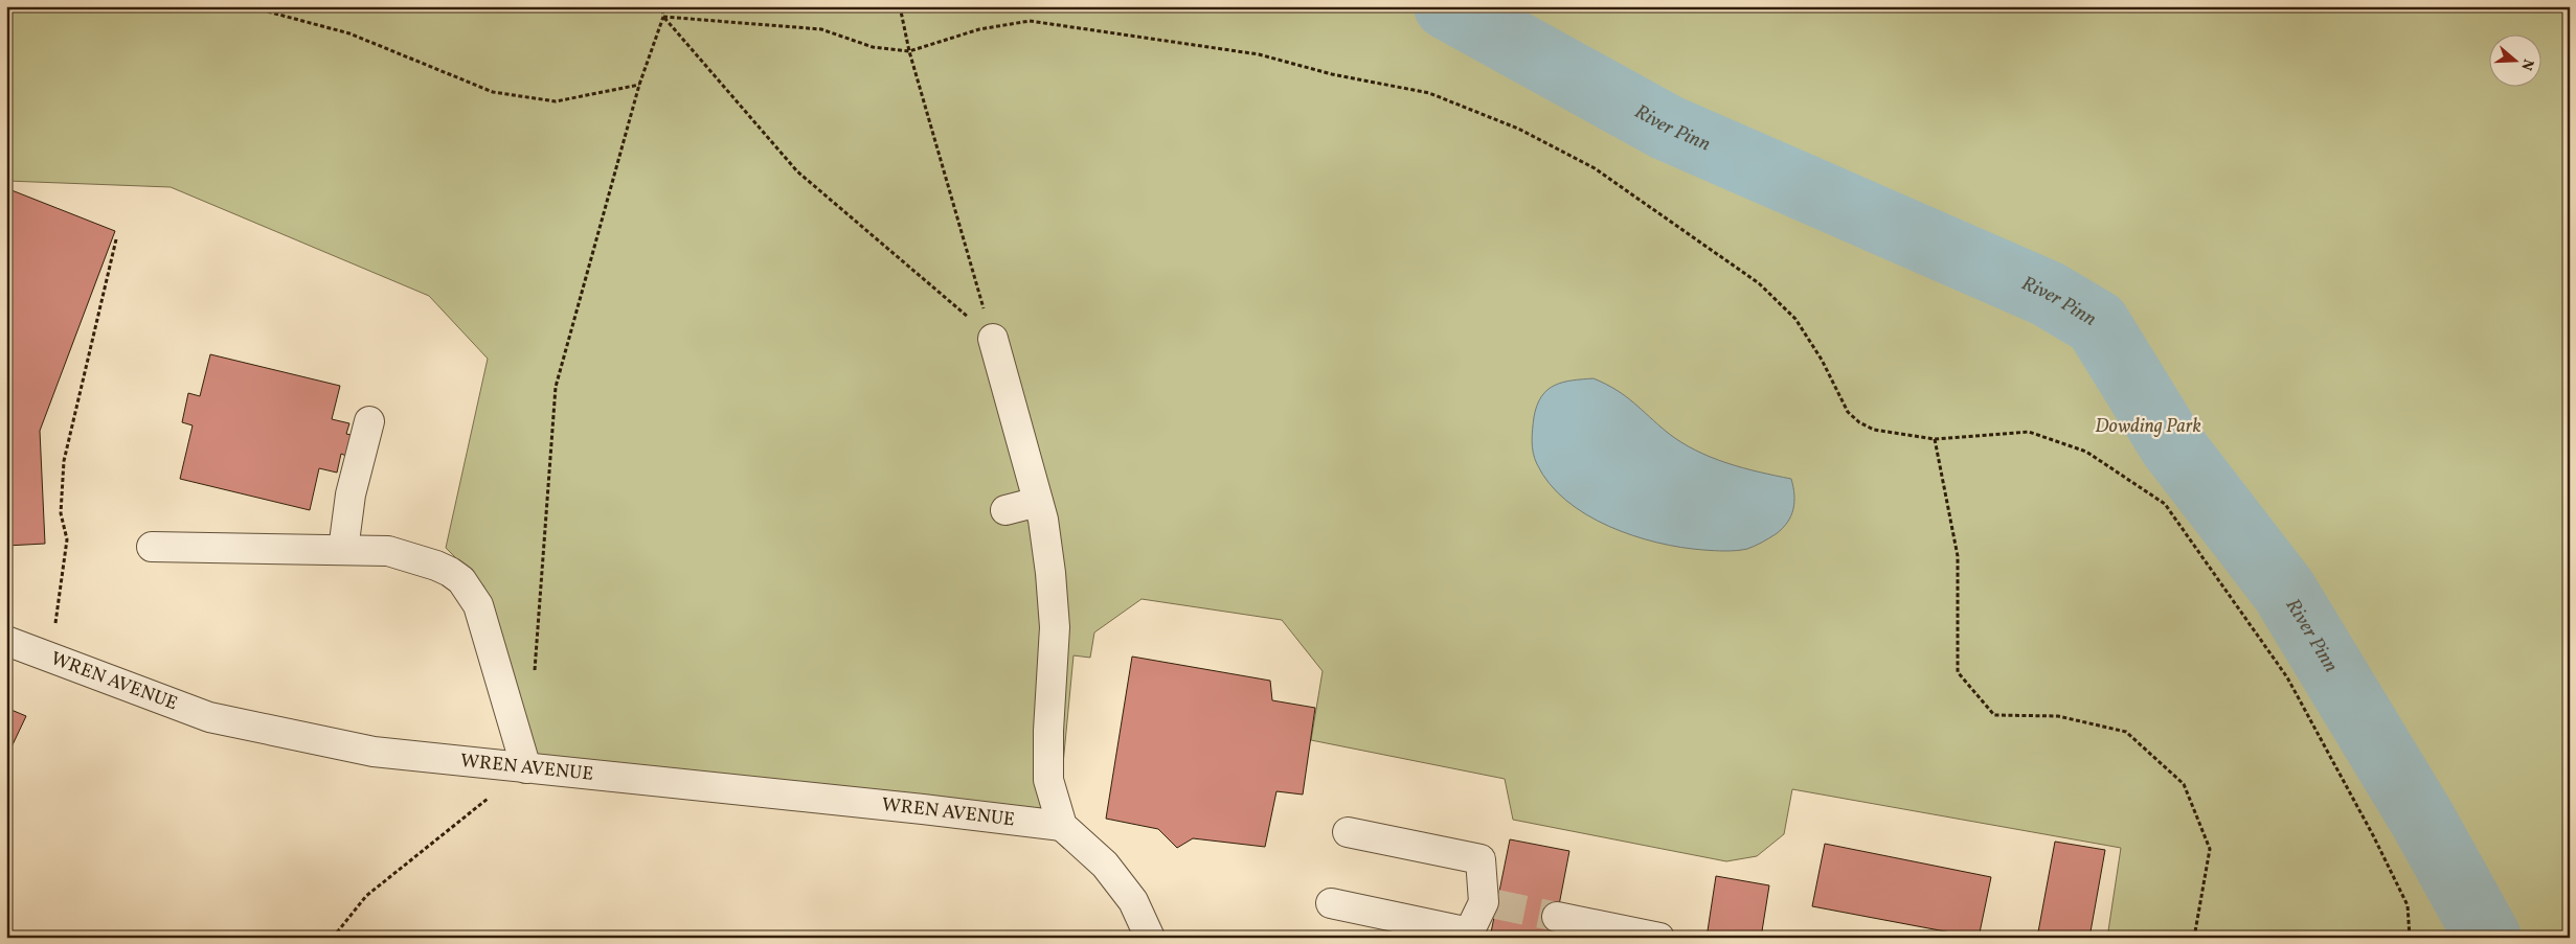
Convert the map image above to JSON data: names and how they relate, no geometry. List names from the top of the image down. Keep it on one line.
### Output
{"streets":{"street":["WREN AVENUE"]},"water":["River Pinn"],"parks":["Dowding Park"],"north":"right"}
